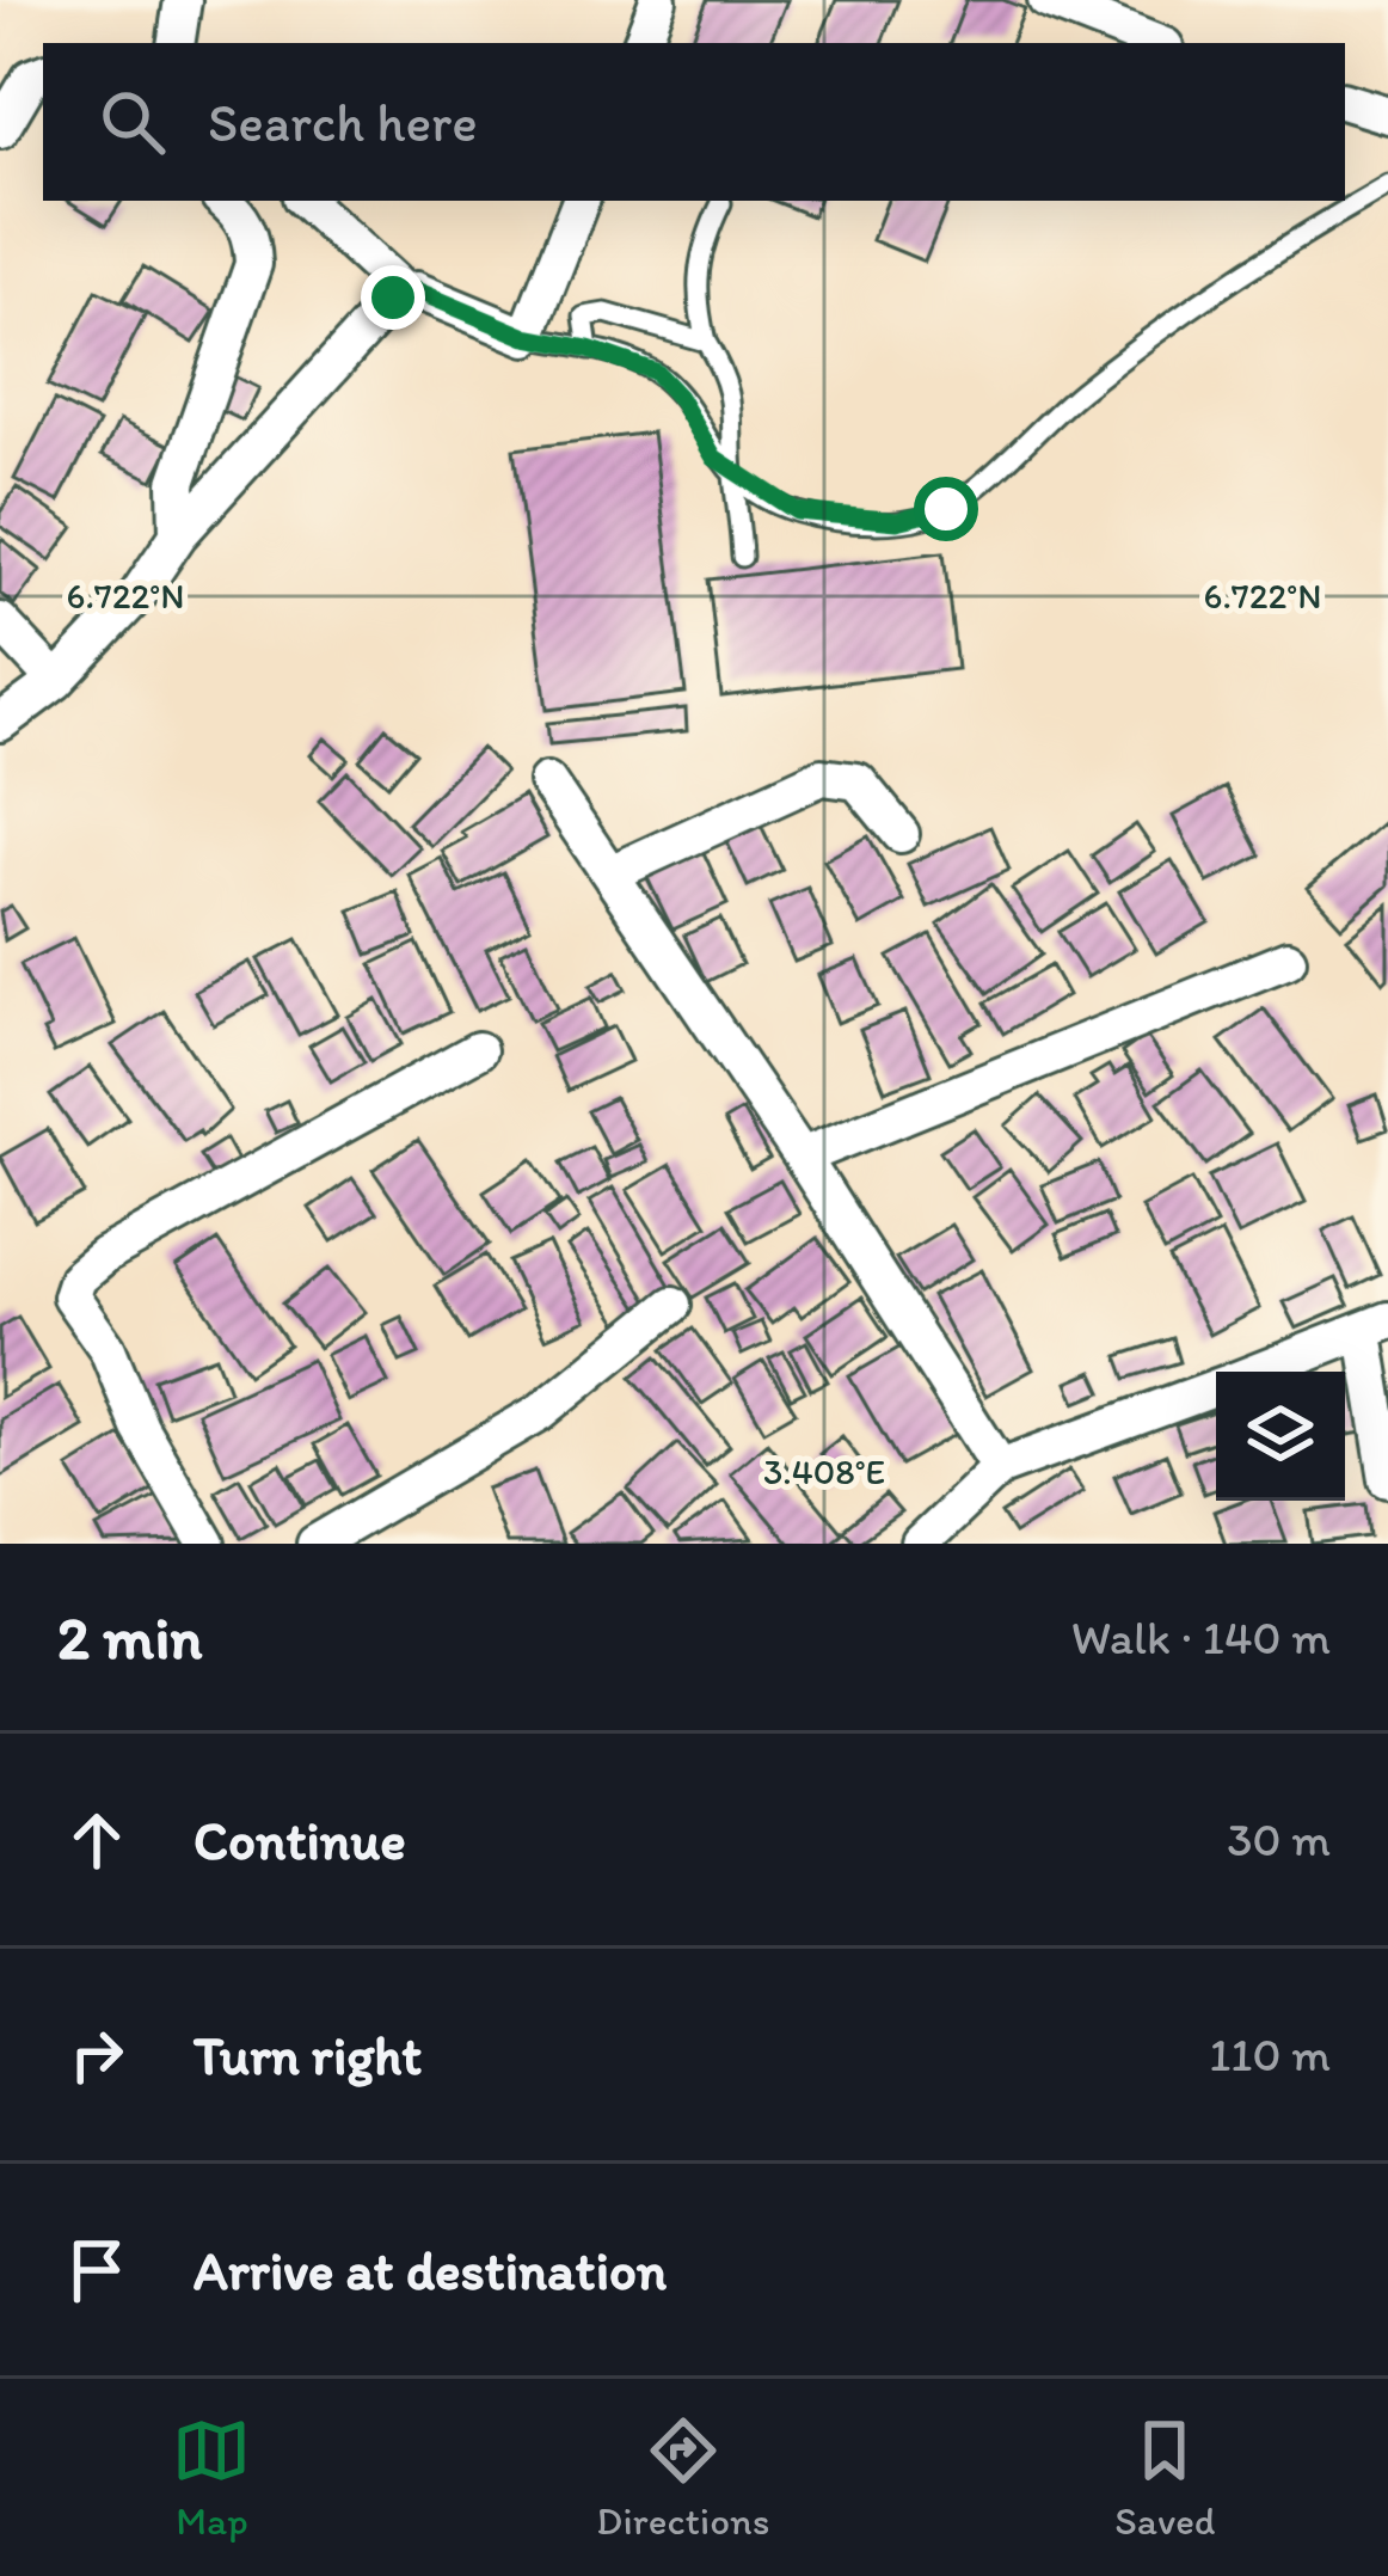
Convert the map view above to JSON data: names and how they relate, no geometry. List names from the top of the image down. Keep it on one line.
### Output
{"page":{"search":"Search here","heading":["2 min","Walk · 140 m"],"list":[["Continue","30 m"],["Turn right","110 m"],"Arrive at destination"],"nav":["Map","Directions","Saved"]},"coordinates":["6.722°N","3.408°E"]}
